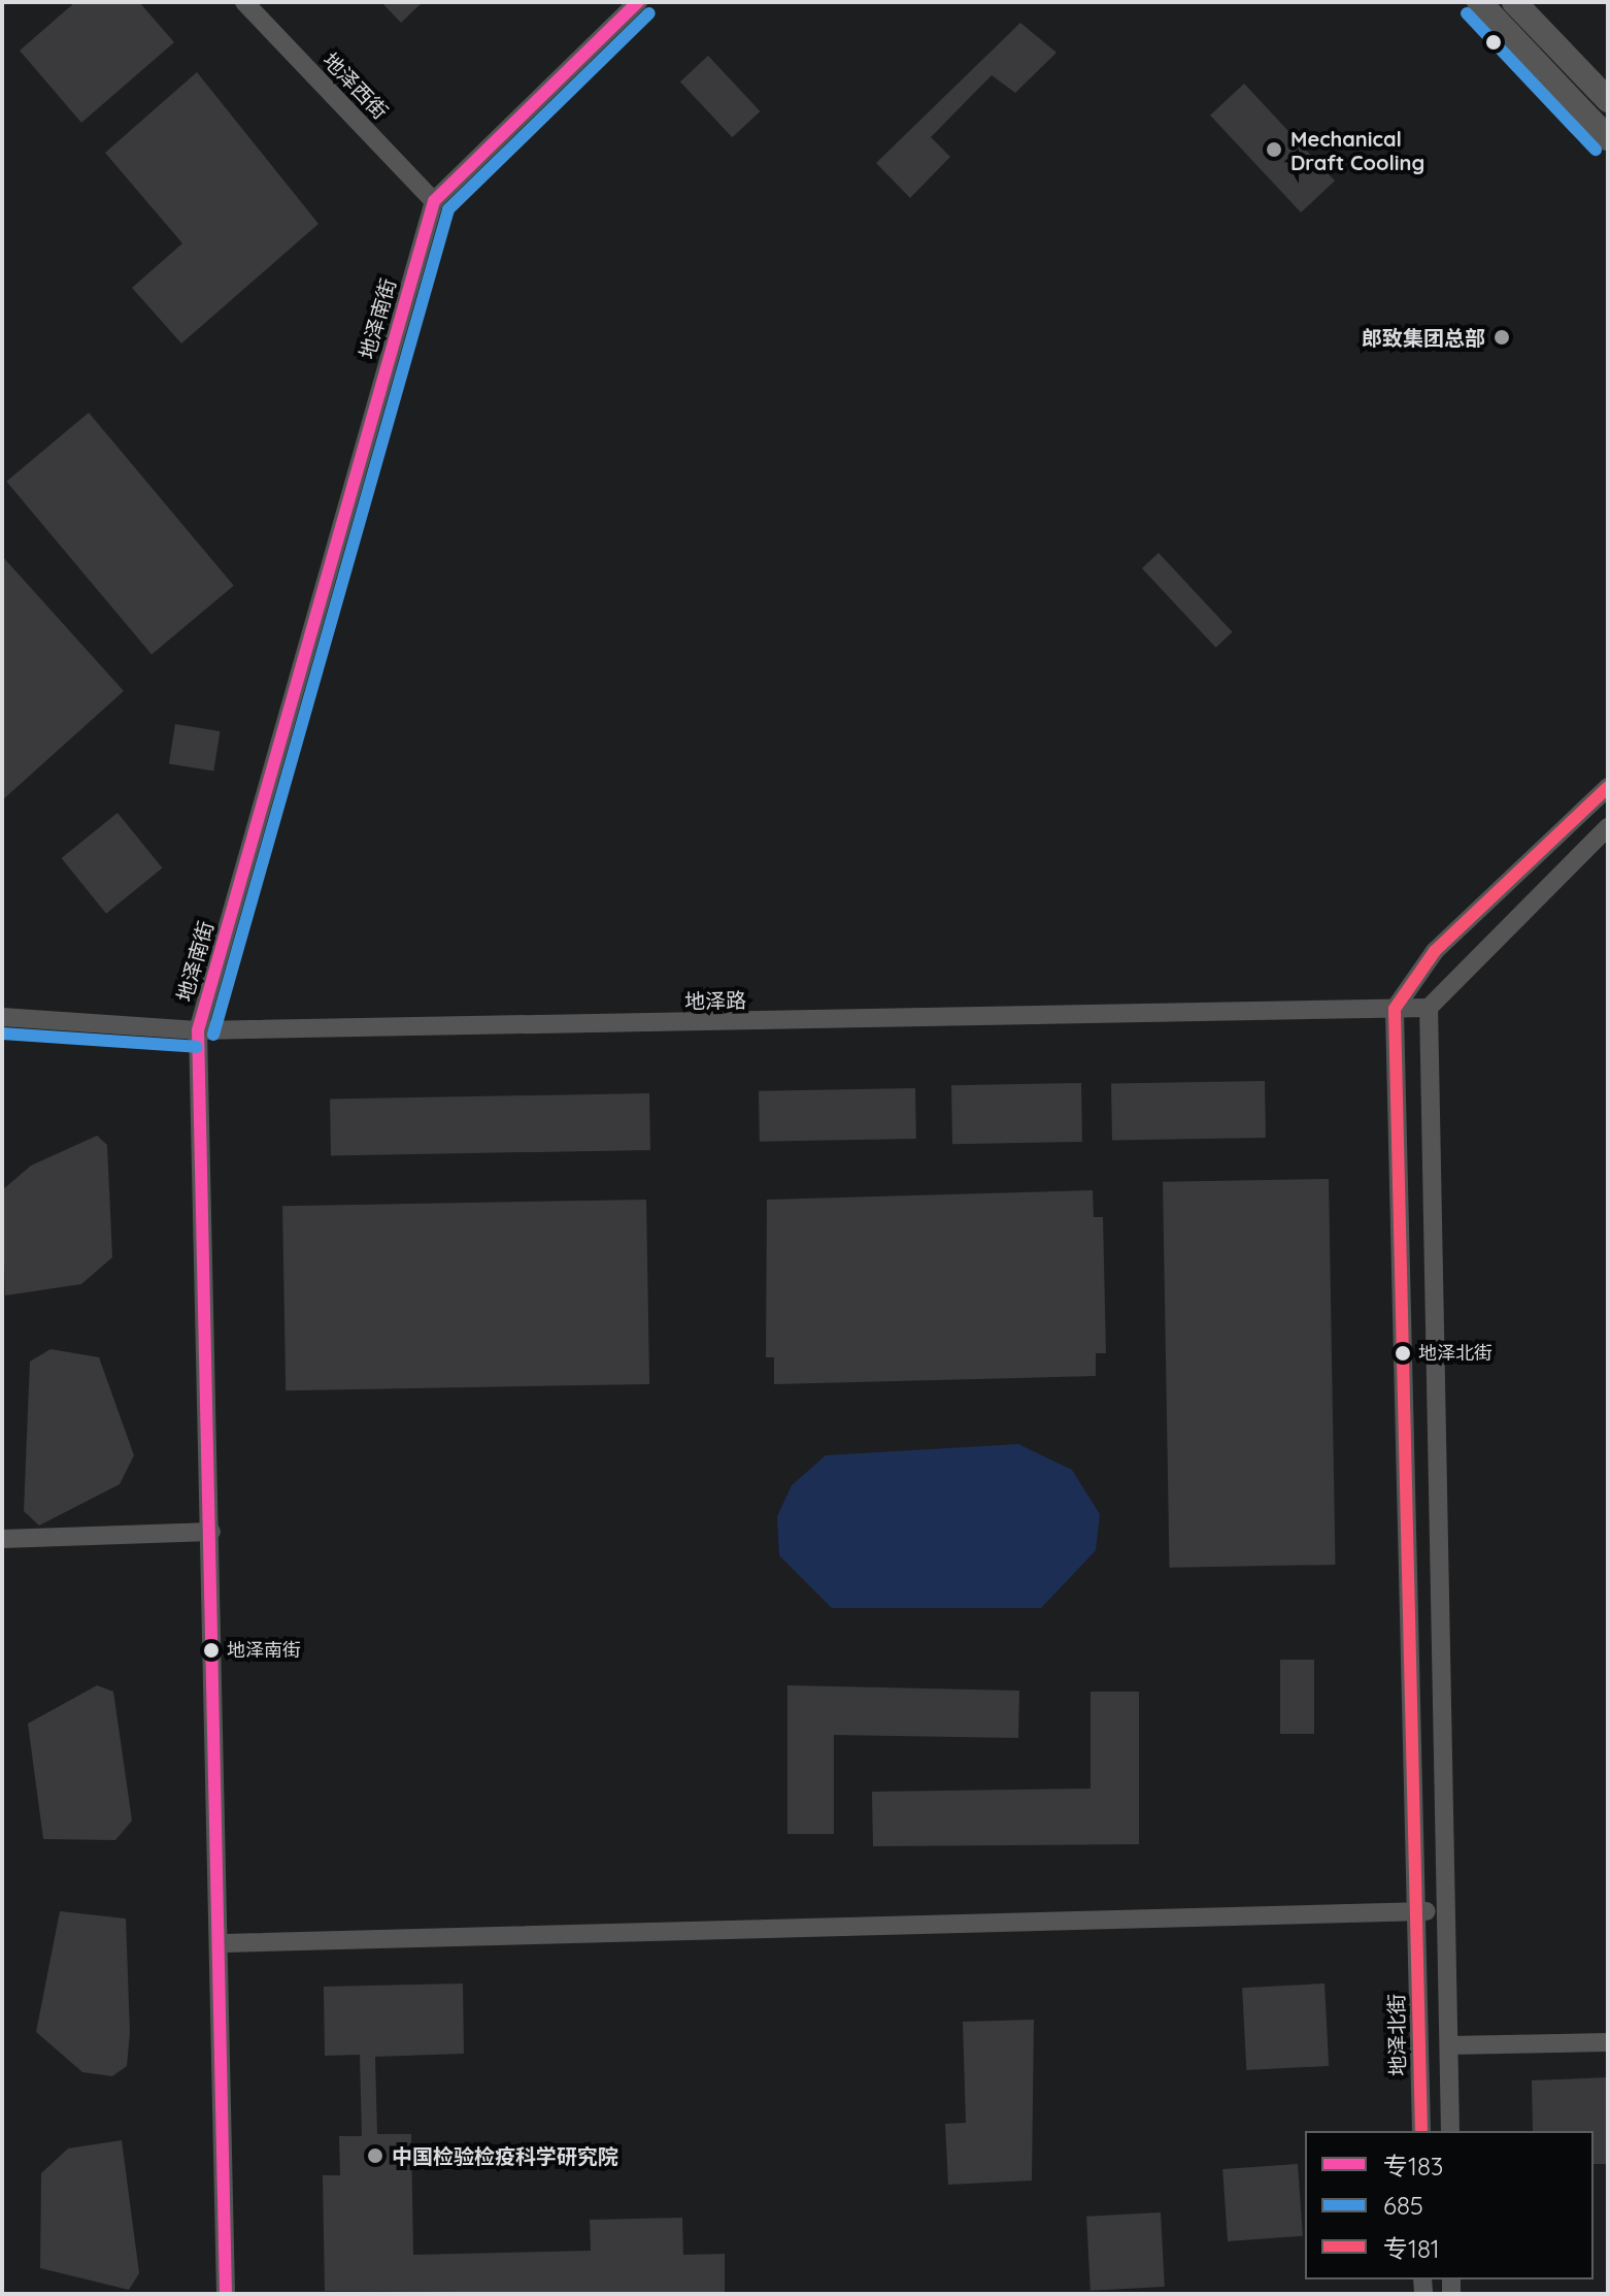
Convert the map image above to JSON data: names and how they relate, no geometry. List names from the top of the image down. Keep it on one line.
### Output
{"streets":{"street":["地泽西街","地泽南街","地泽路","地泽北街"]},"crossings":[["地泽西街","地泽南街"],["地泽南街","地泽路"],["地泽路","地泽北街"]],"places":["Mechanical Draft Cooling","郎致集团总部","地泽北街","地泽南街","中国检验检疫科学研究院"],"lines":["transit line 专183","transit line 685","transit line 专181"],"legend":["专183","685","专181"]}
